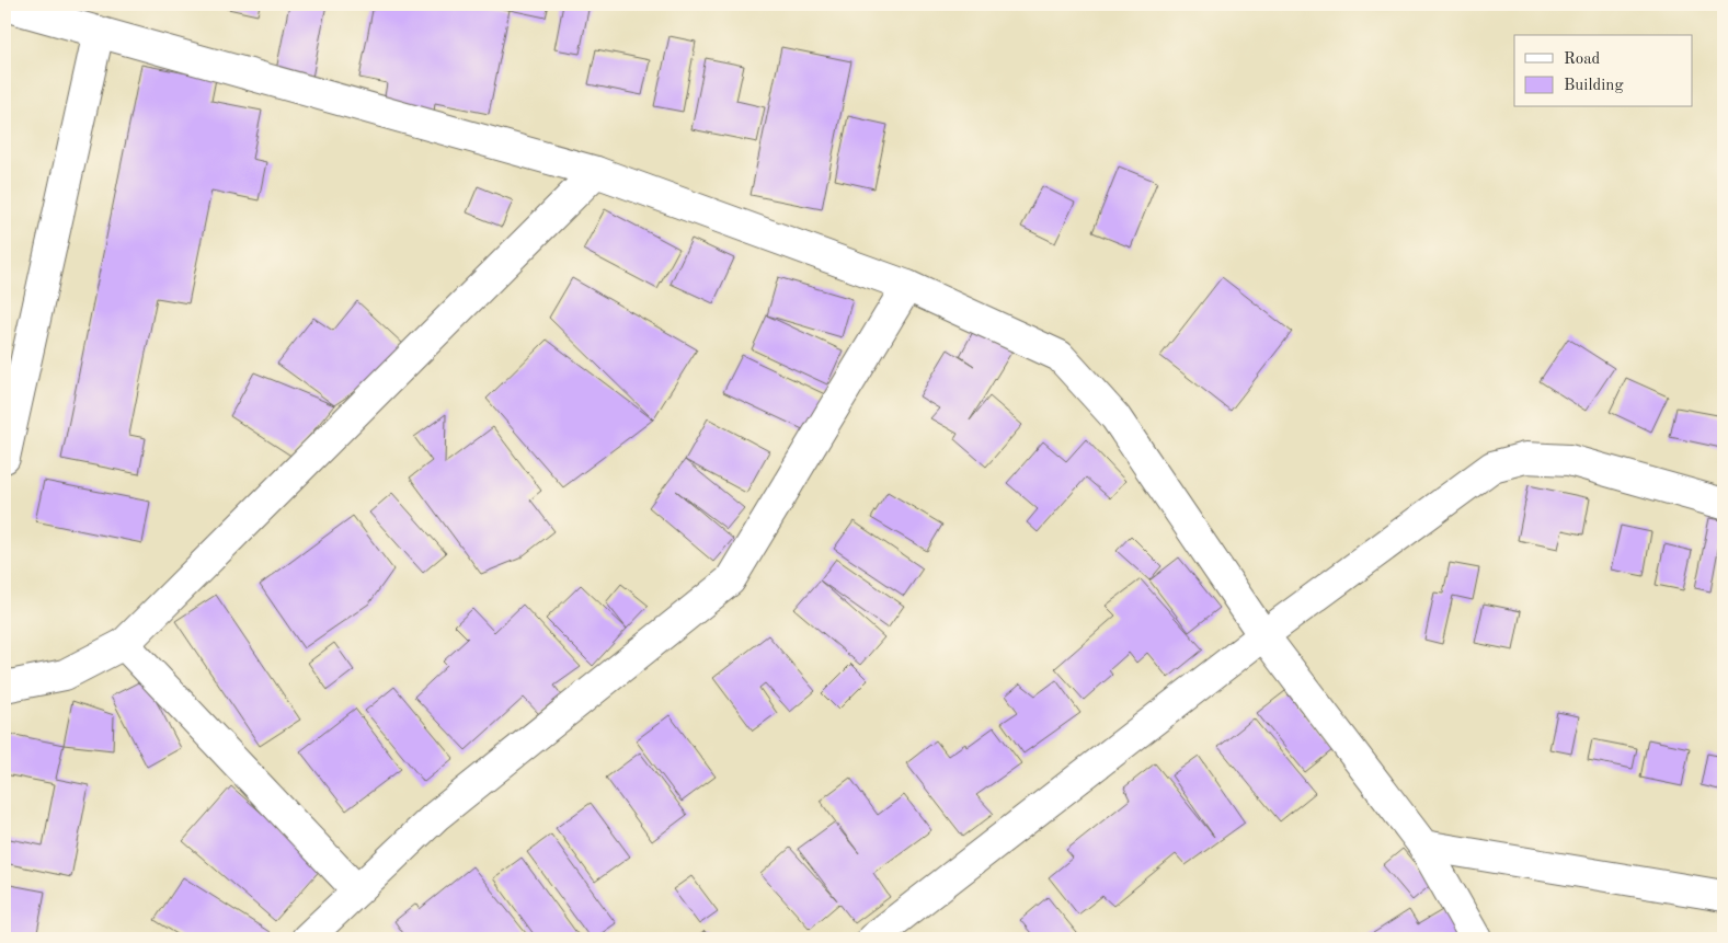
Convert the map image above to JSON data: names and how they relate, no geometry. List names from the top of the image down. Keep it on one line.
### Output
{"legend":["Road","Building"]}
